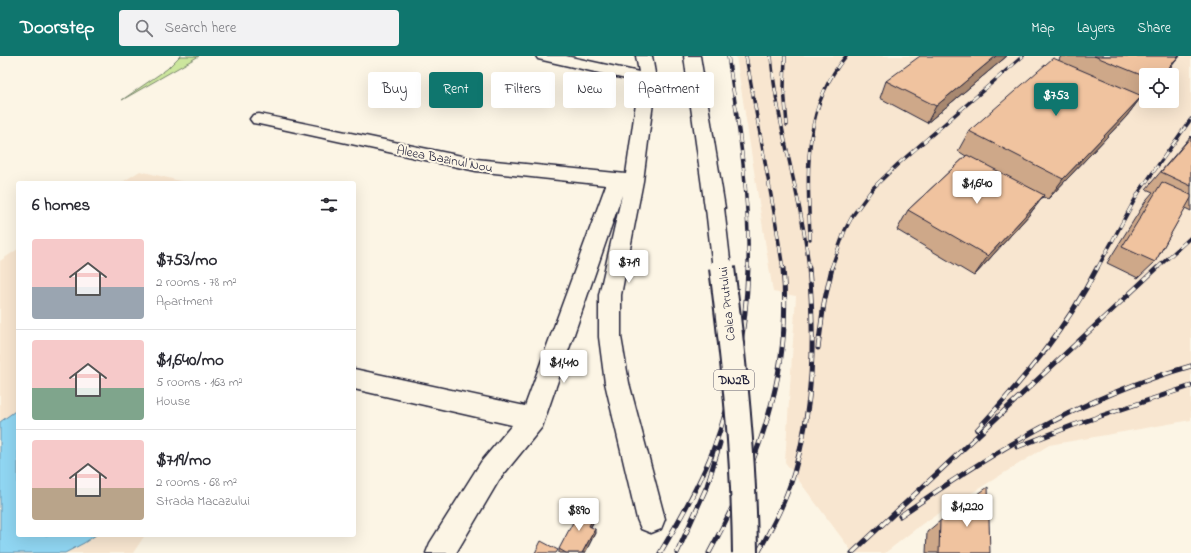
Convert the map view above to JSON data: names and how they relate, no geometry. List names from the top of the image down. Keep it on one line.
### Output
{"streets":{"main road":["Aleea Bazinul Nou","Calea Prutului","DN2B"]},"page":{"header":"Doorstep","search":"Search here","nav":["Map","Layers","Share"],"chip":["Buy","Rent","Filters","New","Apartment"],"price":["$753","$1,640","$719","$1,410","$1,220","$890"],"heading":"6 homes","list":[{"name":"$753/mo","note":"2 rooms · 78 m² · Apartment"},{"name":"$1,640/mo","note":"5 rooms · 163 m² · House"},{"name":"$719/mo","note":"2 rooms · 68 m² · Strada Macazului"}]}}
